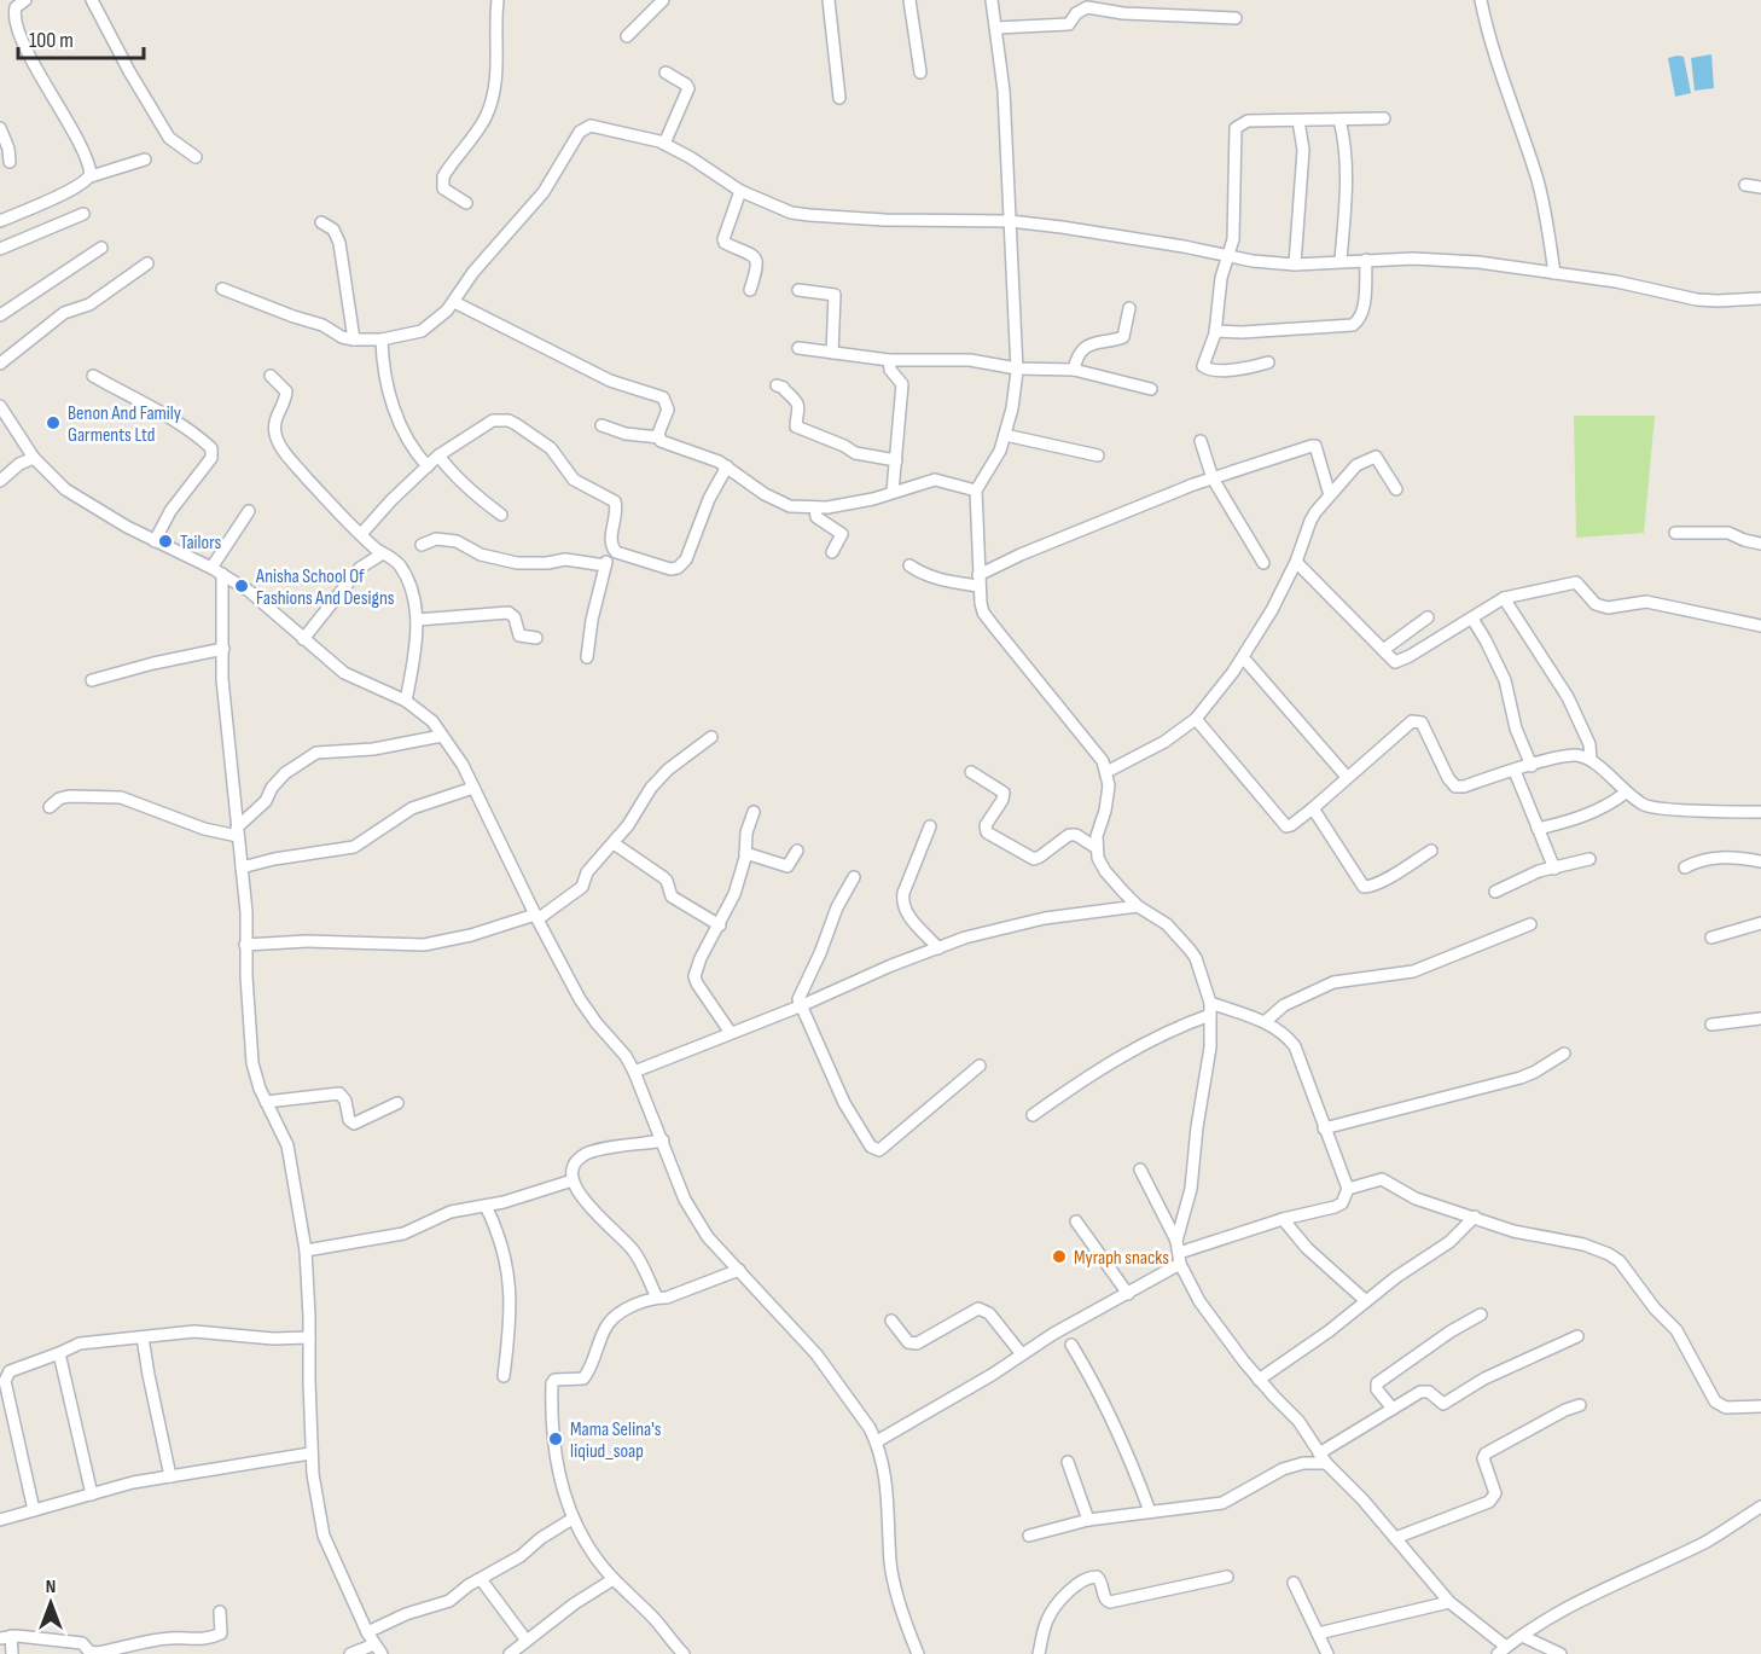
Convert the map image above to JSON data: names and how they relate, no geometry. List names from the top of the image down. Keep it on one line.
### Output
{"places":["Benon And Family Garments Ltd","Tailors","Anisha School Of Fashions And Designs","Myraph snacks","Mama Selina's liqiud_soap"],"scale_bar":"100 m","north":"top"}
